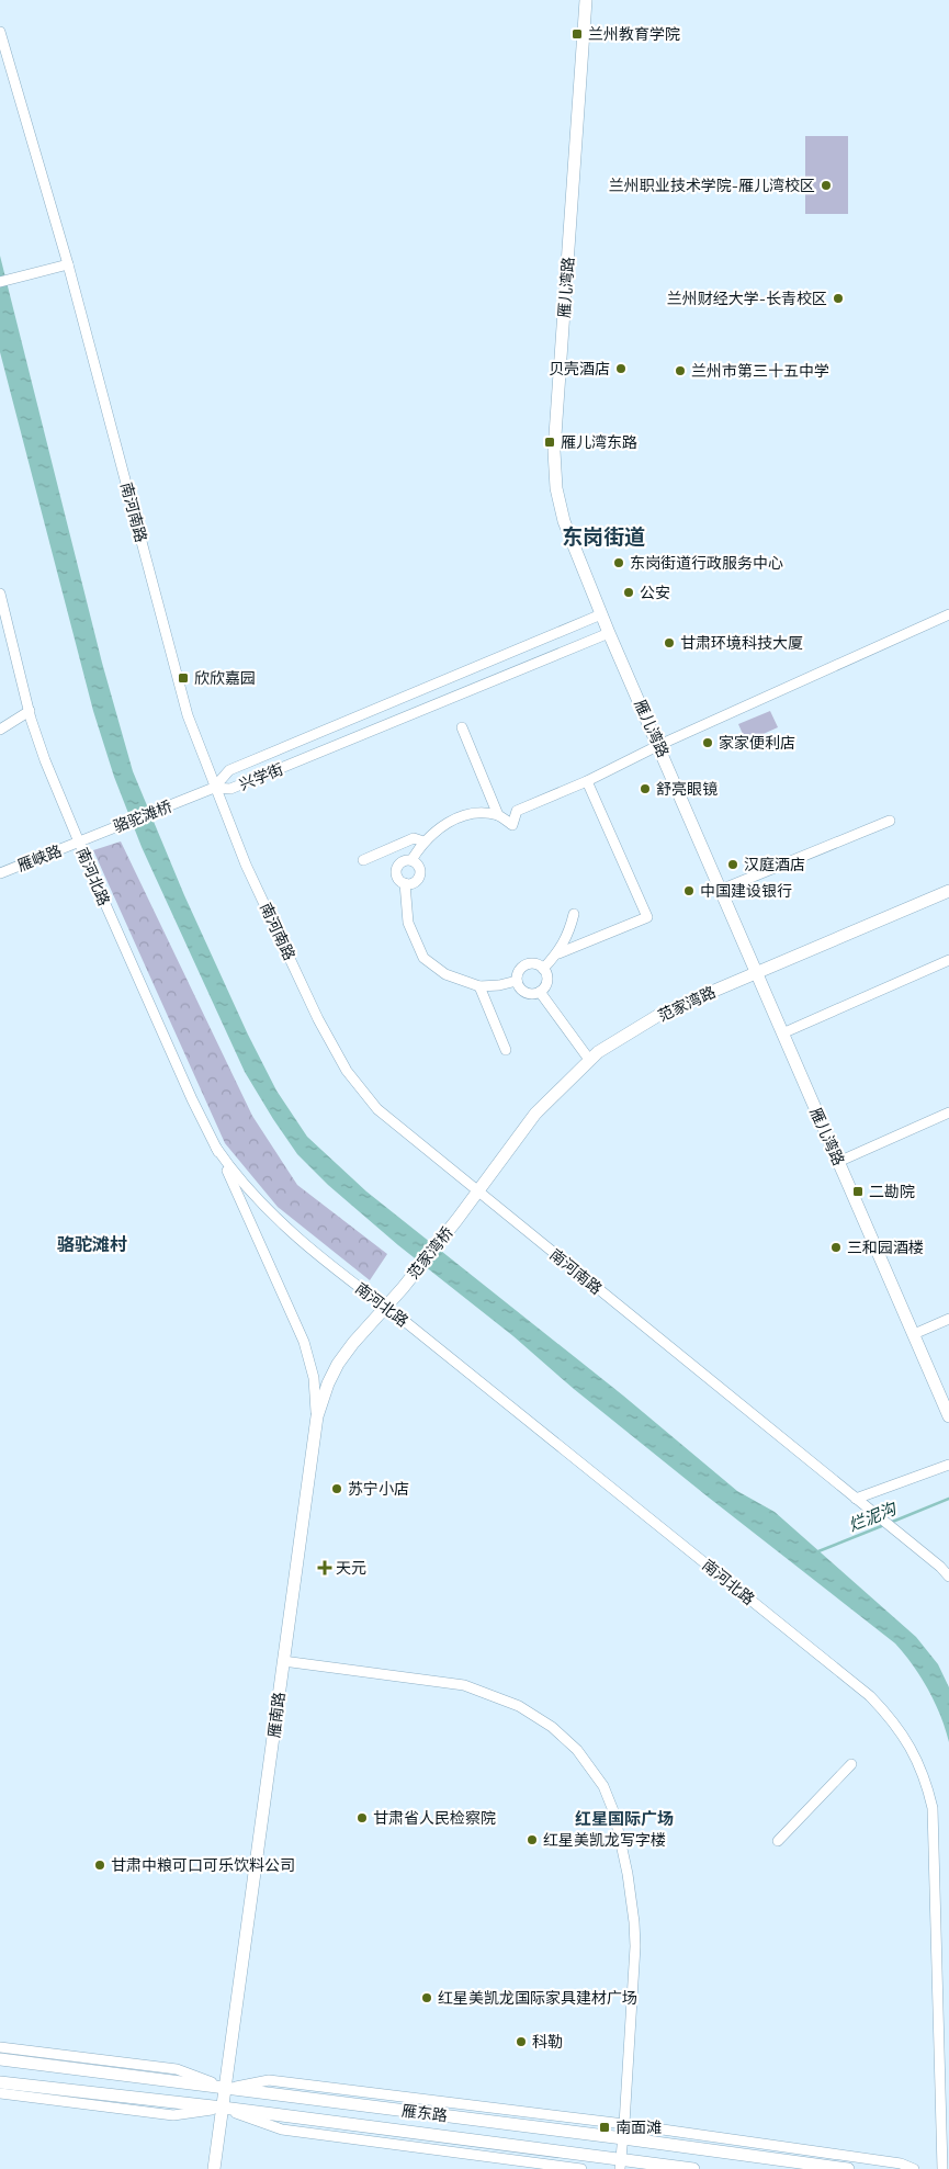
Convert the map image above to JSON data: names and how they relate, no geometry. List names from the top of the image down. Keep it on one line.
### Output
{"streets":{"main road":["雁儿湾路","范家湾路","范家湾桥","雁南路","雁东路"],"street":["南河南路","兴学街","骆驼滩桥","雁峡路","南河北路"]},"crossings":[["雁儿湾路","兴学街"],["雁儿湾路","范家湾路"],["南河南路","兴学街"],["南河南路","骆驼滩桥"],["南河南路","范家湾路"],["南河南路","范家湾桥"],["兴学街","骆驼滩桥"],["骆驼滩桥","雁峡路"],["骆驼滩桥","南河北路"],["雁峡路","南河北路"],["南河北路","雁南路"],["范家湾路","范家湾桥"],["范家湾桥","雁南路"],["雁南路","雁东路"]],"districts":["东岗街道","骆驼滩村","红星国际广场"],"water":["烂泥沟"],"places":{"transit":["兰州教育学院","雁儿湾东路","欣欣嘉园","二勘院","南面滩"],"other":["兰州职业技术学院-雁儿湾校区","兰州财经大学-长青校区","贝壳酒店","兰州市第三十五中学","东岗街道行政服务中心","公安","甘肃环境科技大厦","家家便利店","舒亮眼镜","汉庭酒店","中国建设银行","三和园酒楼","苏宁小店","甘肃省人民检察院","红星美凯龙写字楼","甘肃中粮可口可乐饮料公司","红星美凯龙国际家具建材广场","科勒"],"health":["天元"]}}
